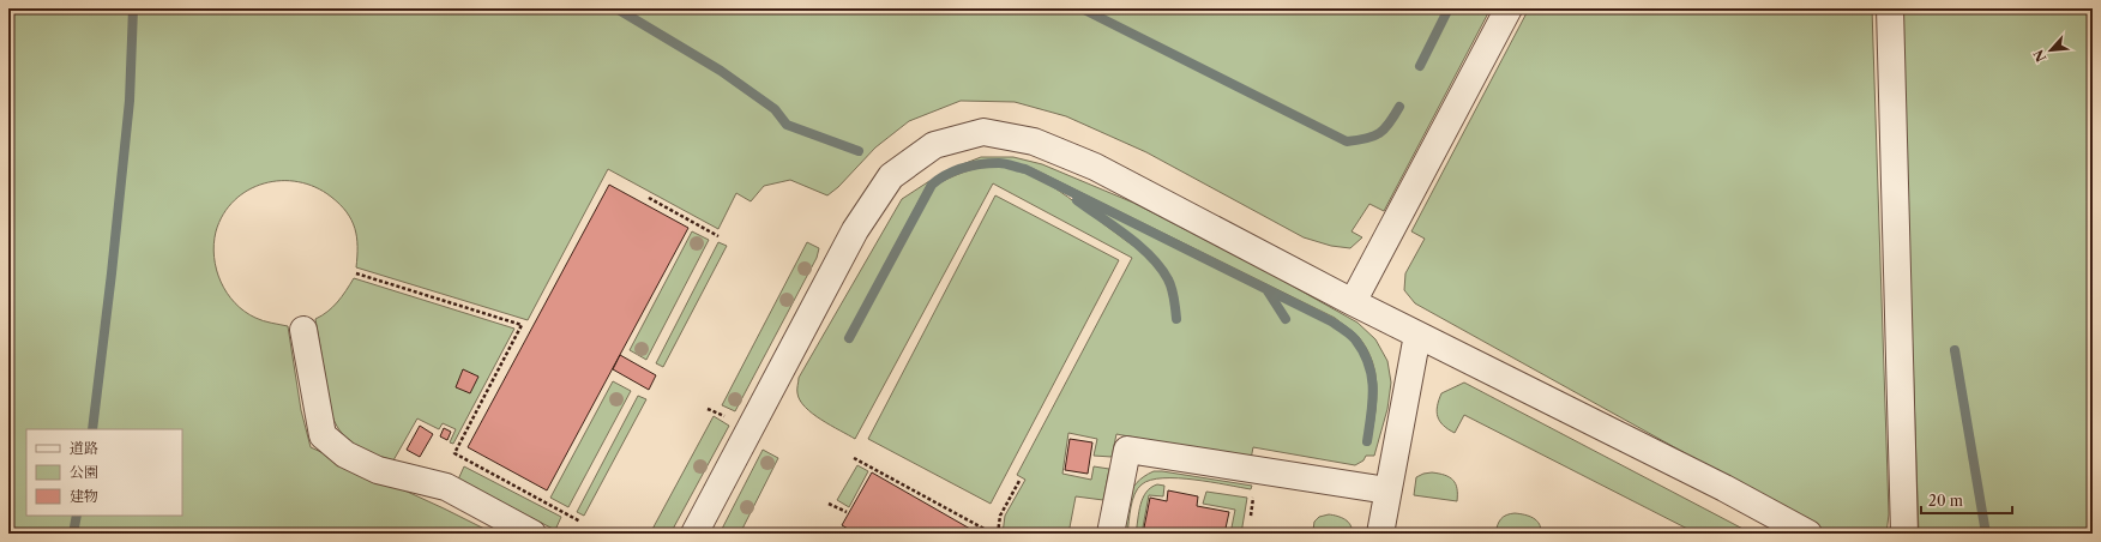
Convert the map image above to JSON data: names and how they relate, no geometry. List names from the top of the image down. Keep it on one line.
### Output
{"legend":["道路","公園","建物"],"scale_bar":"20 m","north":"bottom left"}
